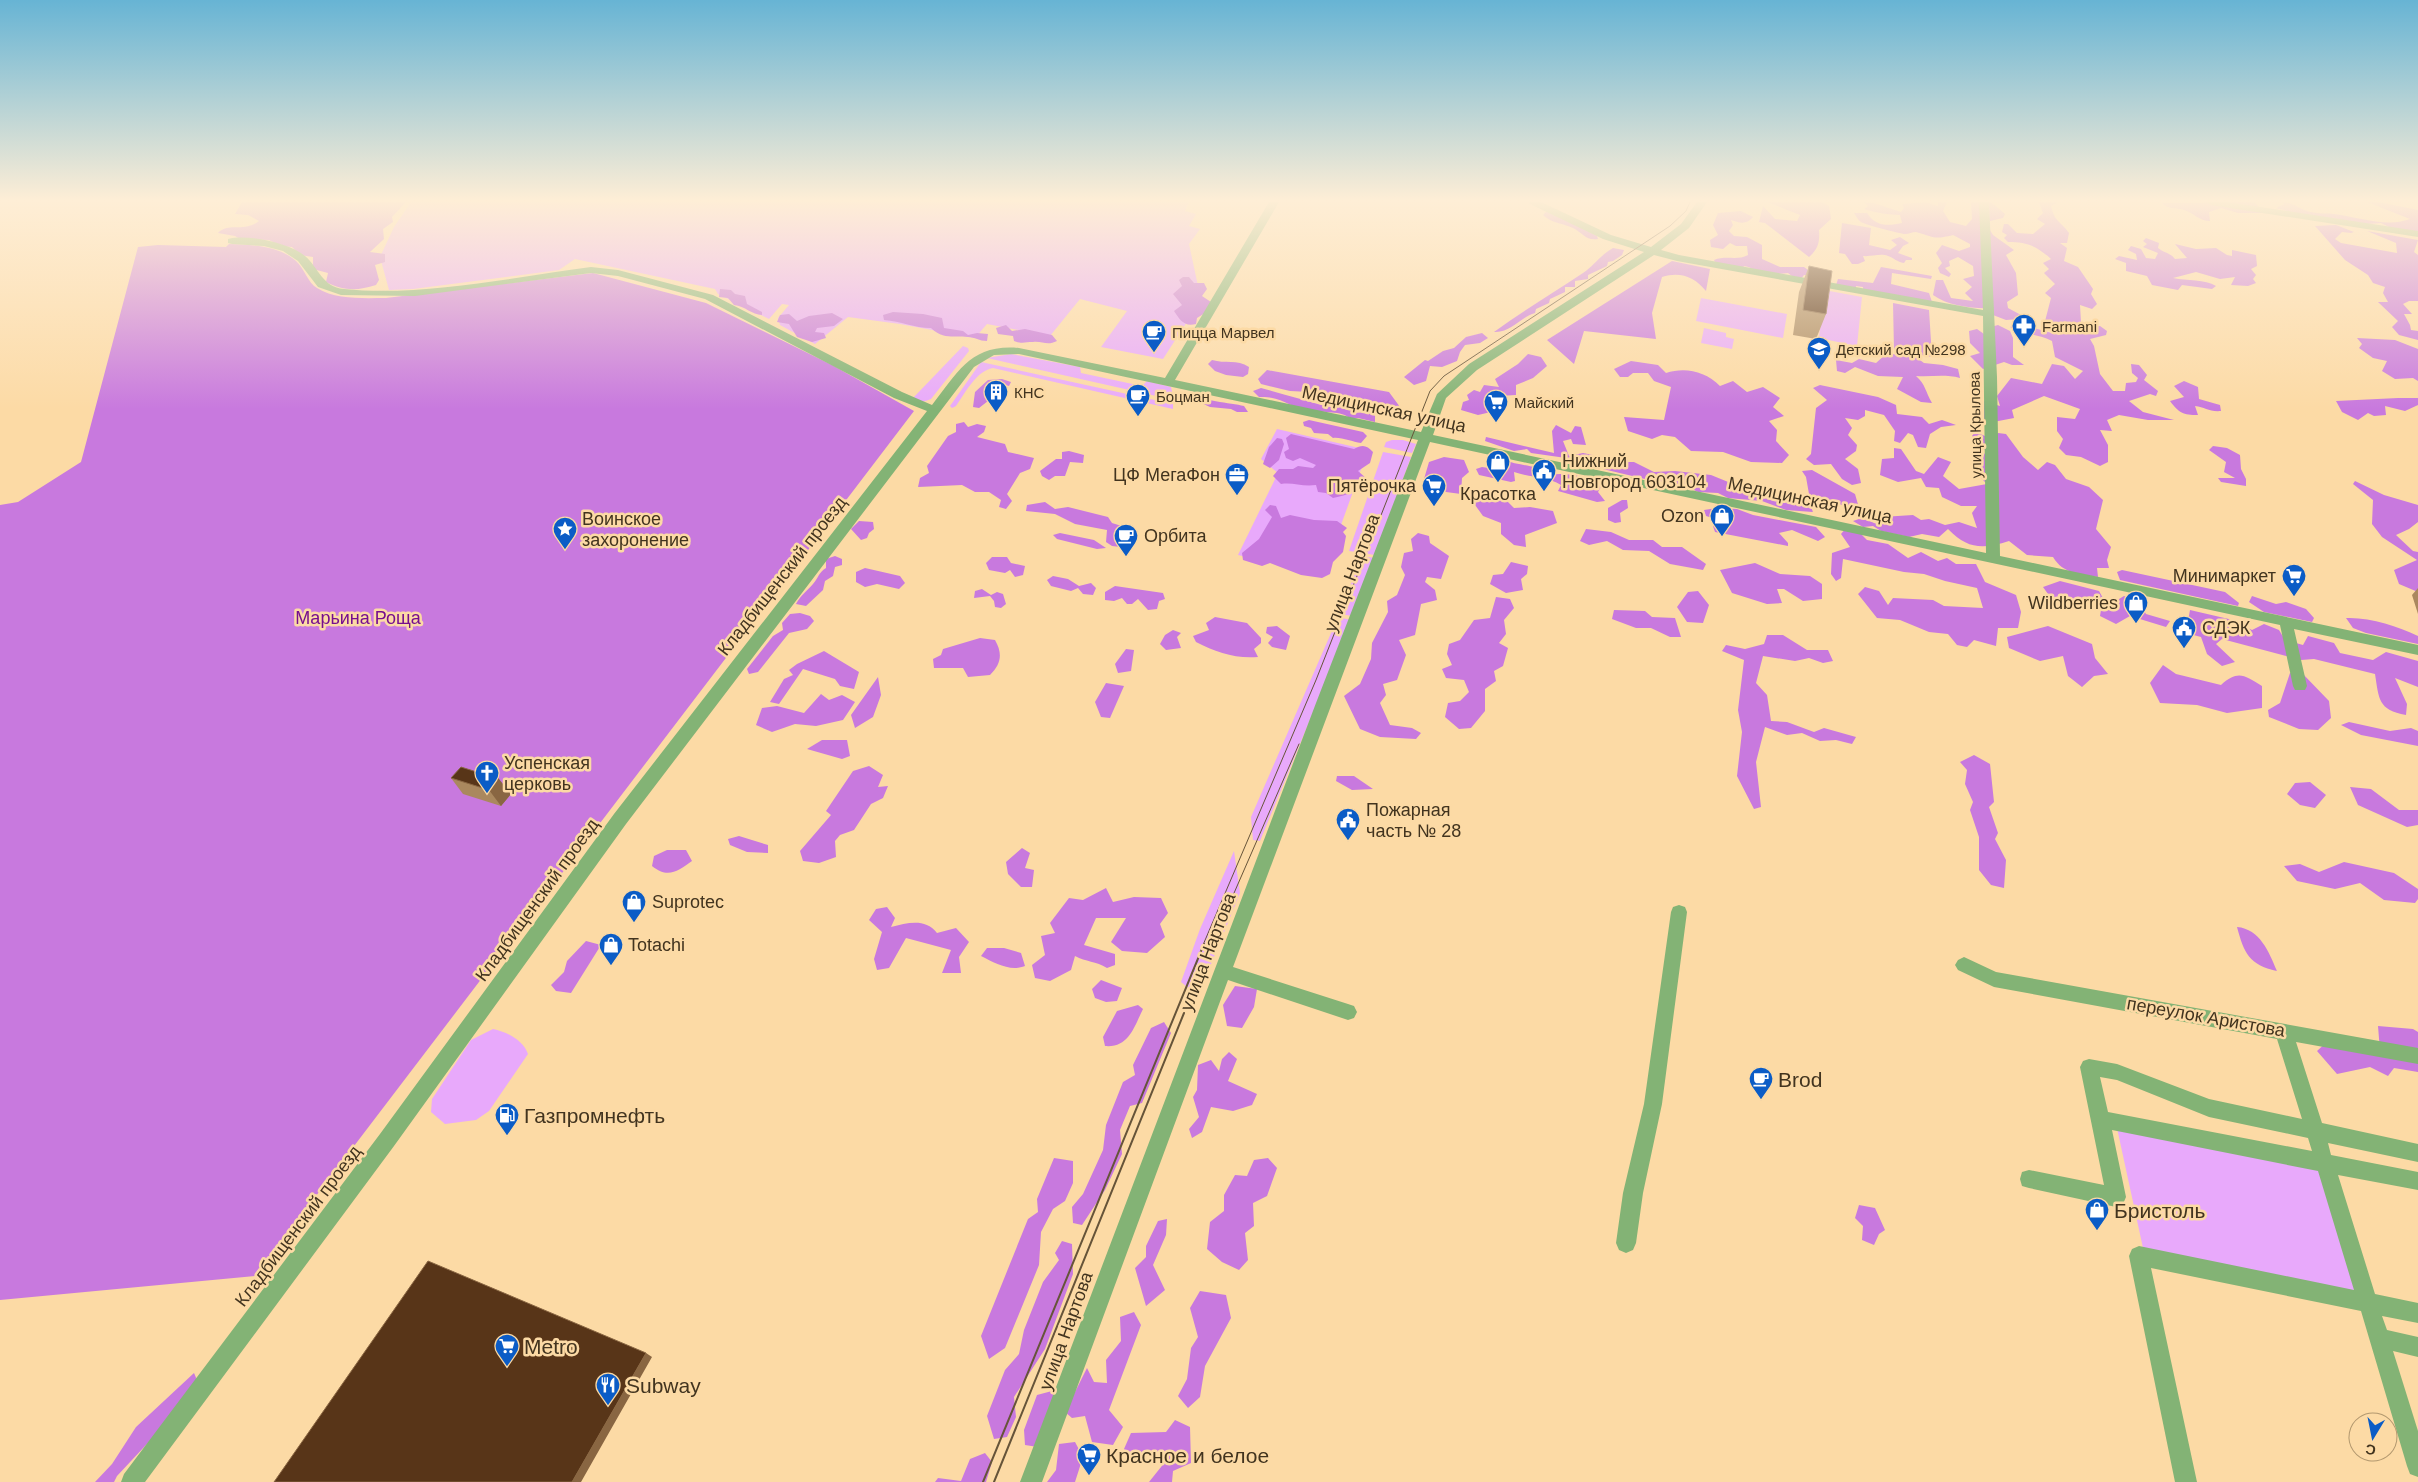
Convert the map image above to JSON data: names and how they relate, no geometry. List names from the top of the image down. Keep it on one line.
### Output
{"streets":{"street":["Медицинская улица","улица Крылова","улица Нартова","Кладбищенский проезд","переулок Аристова"]},"crossings":[["Медицинская улица","улица Крылова"],["Медицинская улица","улица Нартова"],["Медицинская улица","Кладбищенский проезд"]],"parks":["Марьина Роща"],"places":{"pharmacy":["Farmani"],"cafe":["Пицца Марвел","Боцман","Орбита","Brod"],"school or university":["Детский сад №298"],"building":["КНС"],"supermarket":["Майский","Пятёрочка","Минимаркет","Metro","Красное и белое"],"shop":["Красотка","Ozon","Wildberries","Suprotec","Totachi","Бристоль"],"public building":["Нижний Новгород 603104","СДЭК","Пожарная часть № 28"],"office":["ЦФ МегаФон"],"place":["Воинское захоронение"],"church":["Успенская церковь"],"fuel station":["Газпромнефть"],"restaurant":["Subway"]},"north":"bottom"}
